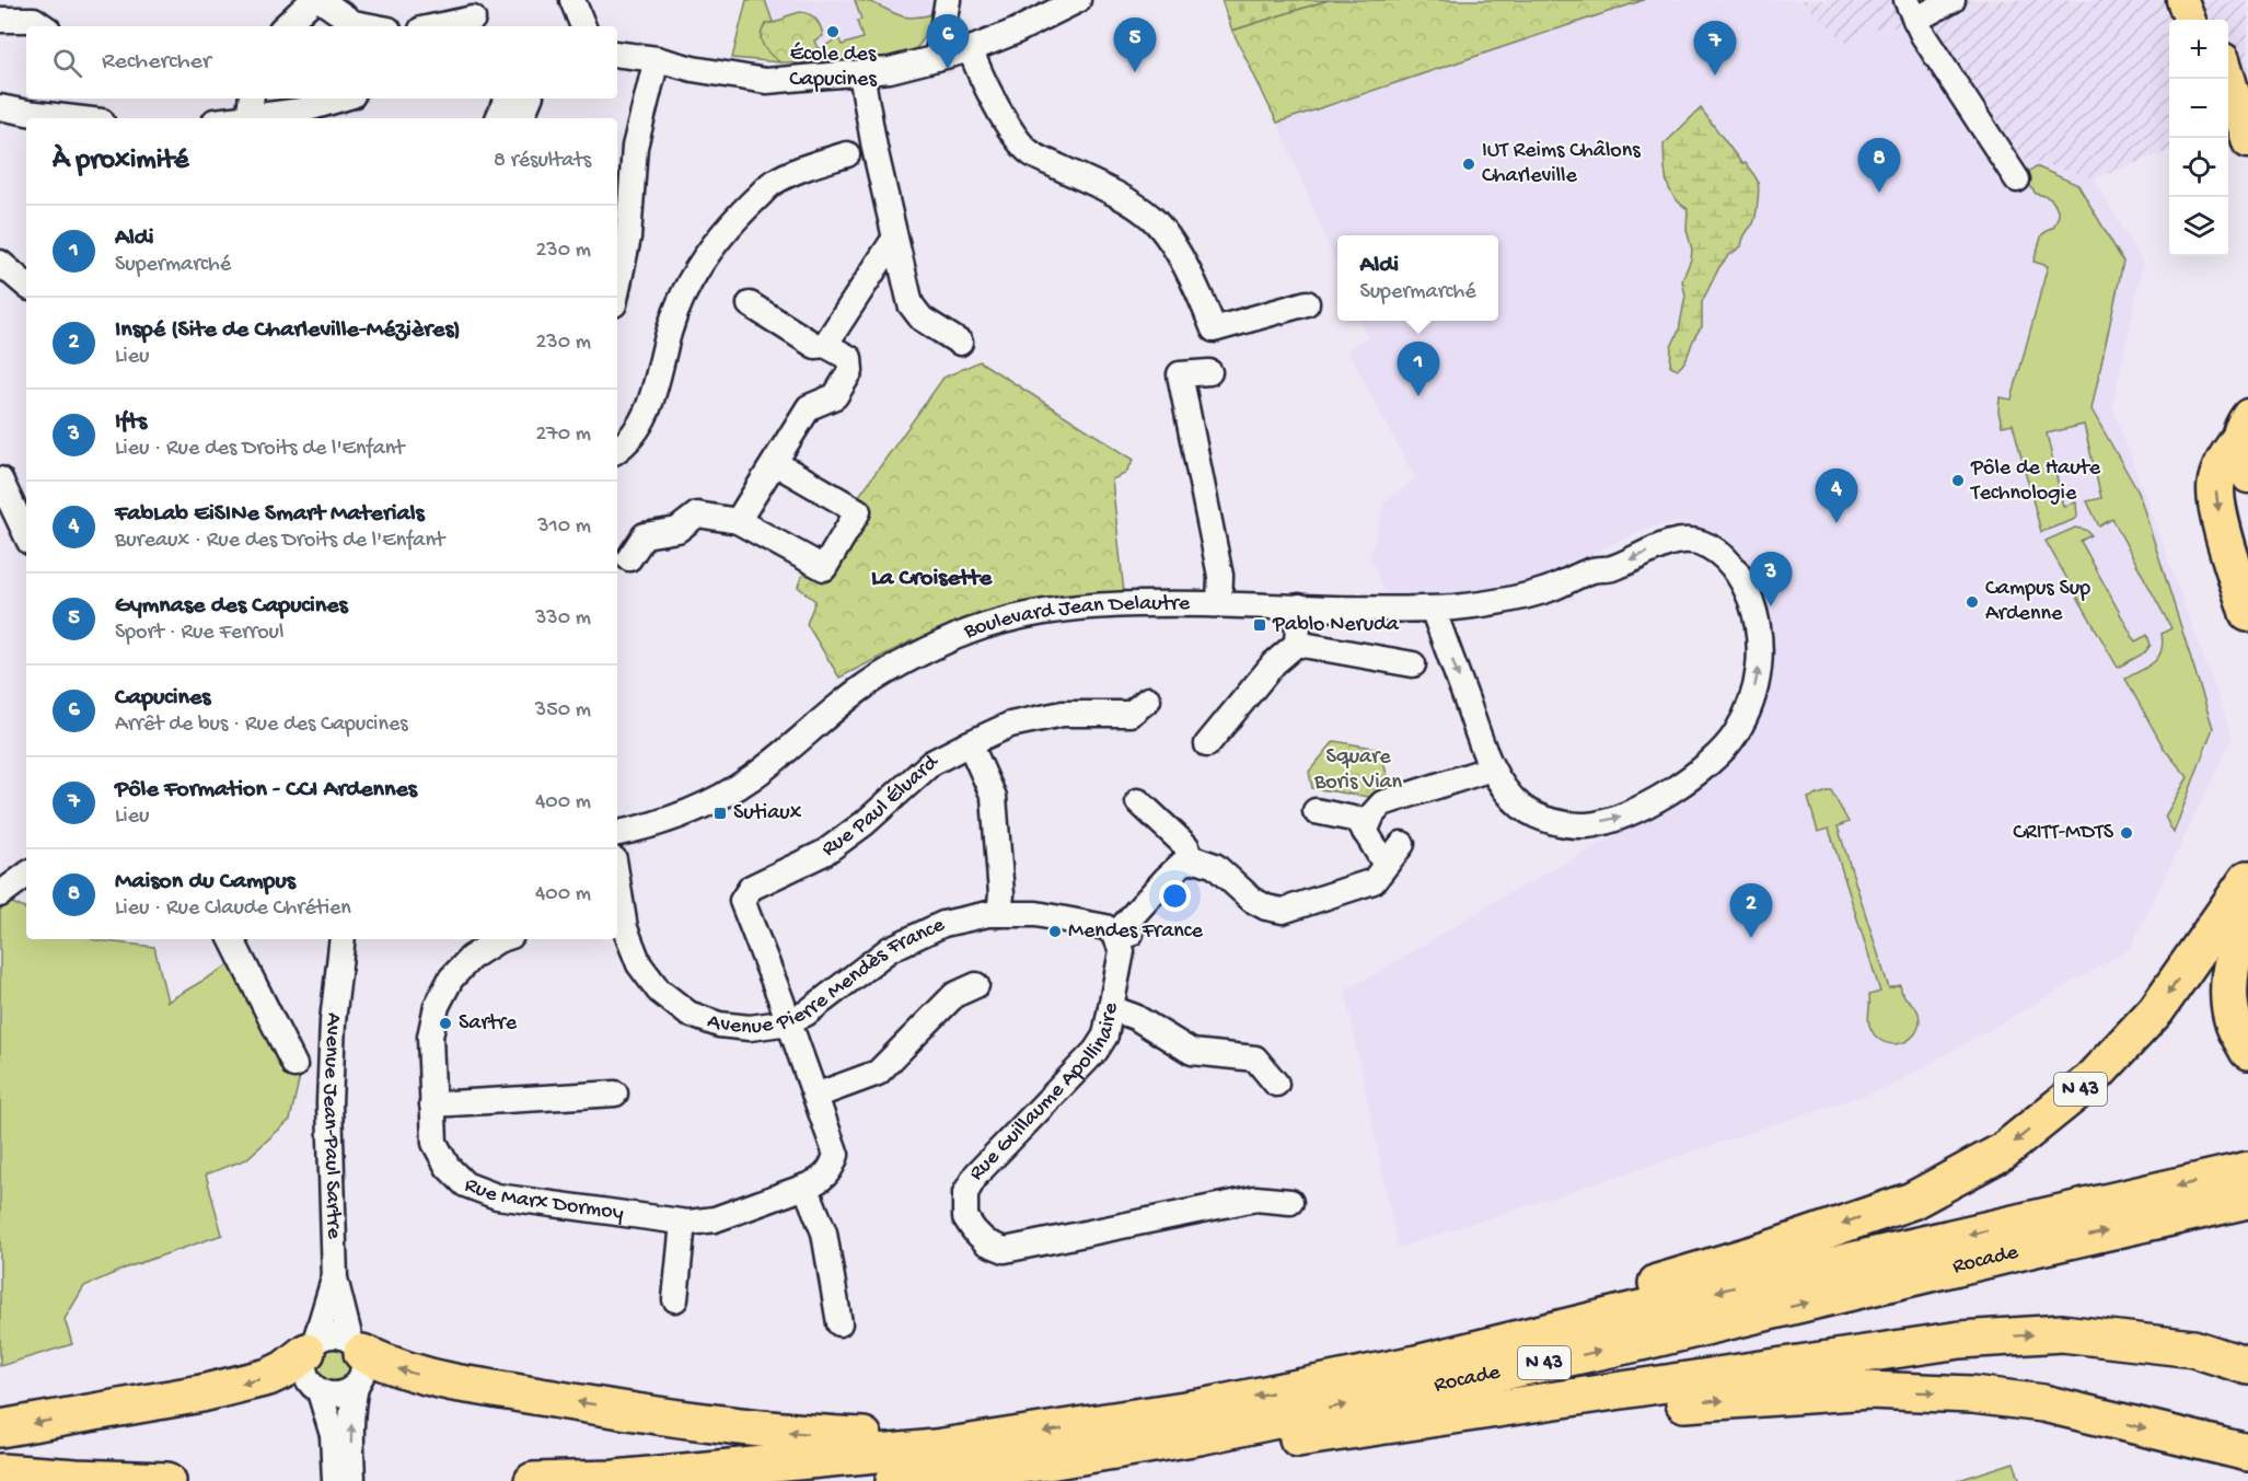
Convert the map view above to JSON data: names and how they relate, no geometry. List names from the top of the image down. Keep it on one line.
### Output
{"streets":{"highway":["N 43","Rocade"],"street":["Boulevard Jean Delautre","Rue Paul Éluard","Avenue Pierre Mendès France","Rue Guillaume Apollinaire","Avenue Jean-Paul Sartre","Rue Marx Dormoy"]},"crossings":[["Rue Paul Éluard","Avenue Pierre Mendès France"],["Rue Paul Éluard","Rue Marx Dormoy"],["Avenue Pierre Mendès France","Rue Guillaume Apollinaire"],["Avenue Pierre Mendès France","Rue Marx Dormoy"]],"districts":["La Croisette"],"parks":["Square Boris Vian"],"places":{"other":["École des Capucines","IUT Reims Châlons Charleville","Pôle de Haute Technologie","Campus Sup Ardenne","CRITT-MDTS","Mendes France","Sartre"],"transit":["Pablo Neruda","Sutiaux"]},"page":{"pins":["6","5","7","8","1","4","3","2"],"map_buttons":["+","−"],"search":"Rechercher","heading":["À proximité","8 résultats"],"list":[{"mark":"1","name":"Aldi","note":"Supermarché","value":"230 m"},{"mark":"2","name":"Inspé (Site de Charleville-Mézières)","note":"Lieu","value":"230 m"},{"mark":"3","name":"Ifts","note":"Lieu · Rue des Droits de l'Enfant","value":"270 m"},{"mark":"4","name":"FabLab EiSINe Smart Materials","note":"Bureaux · Rue des Droits de l'Enfant","value":"310 m"},{"mark":"5","name":"Gymnase des Capucines","note":"Sport · Rue Ferroul","value":"330 m"},{"mark":"6","name":"Capucines","note":"Arrêt de bus · Rue des Capucines","value":"350 m"},{"mark":"7","name":"Pôle Formation - CCI Ardennes","note":"Lieu","value":"400 m"},{"mark":"8","name":"Maison du Campus","note":"Lieu · Rue Claude Chrétien","value":"400 m"}],"popup":["Aldi","Supermarché"]}}
